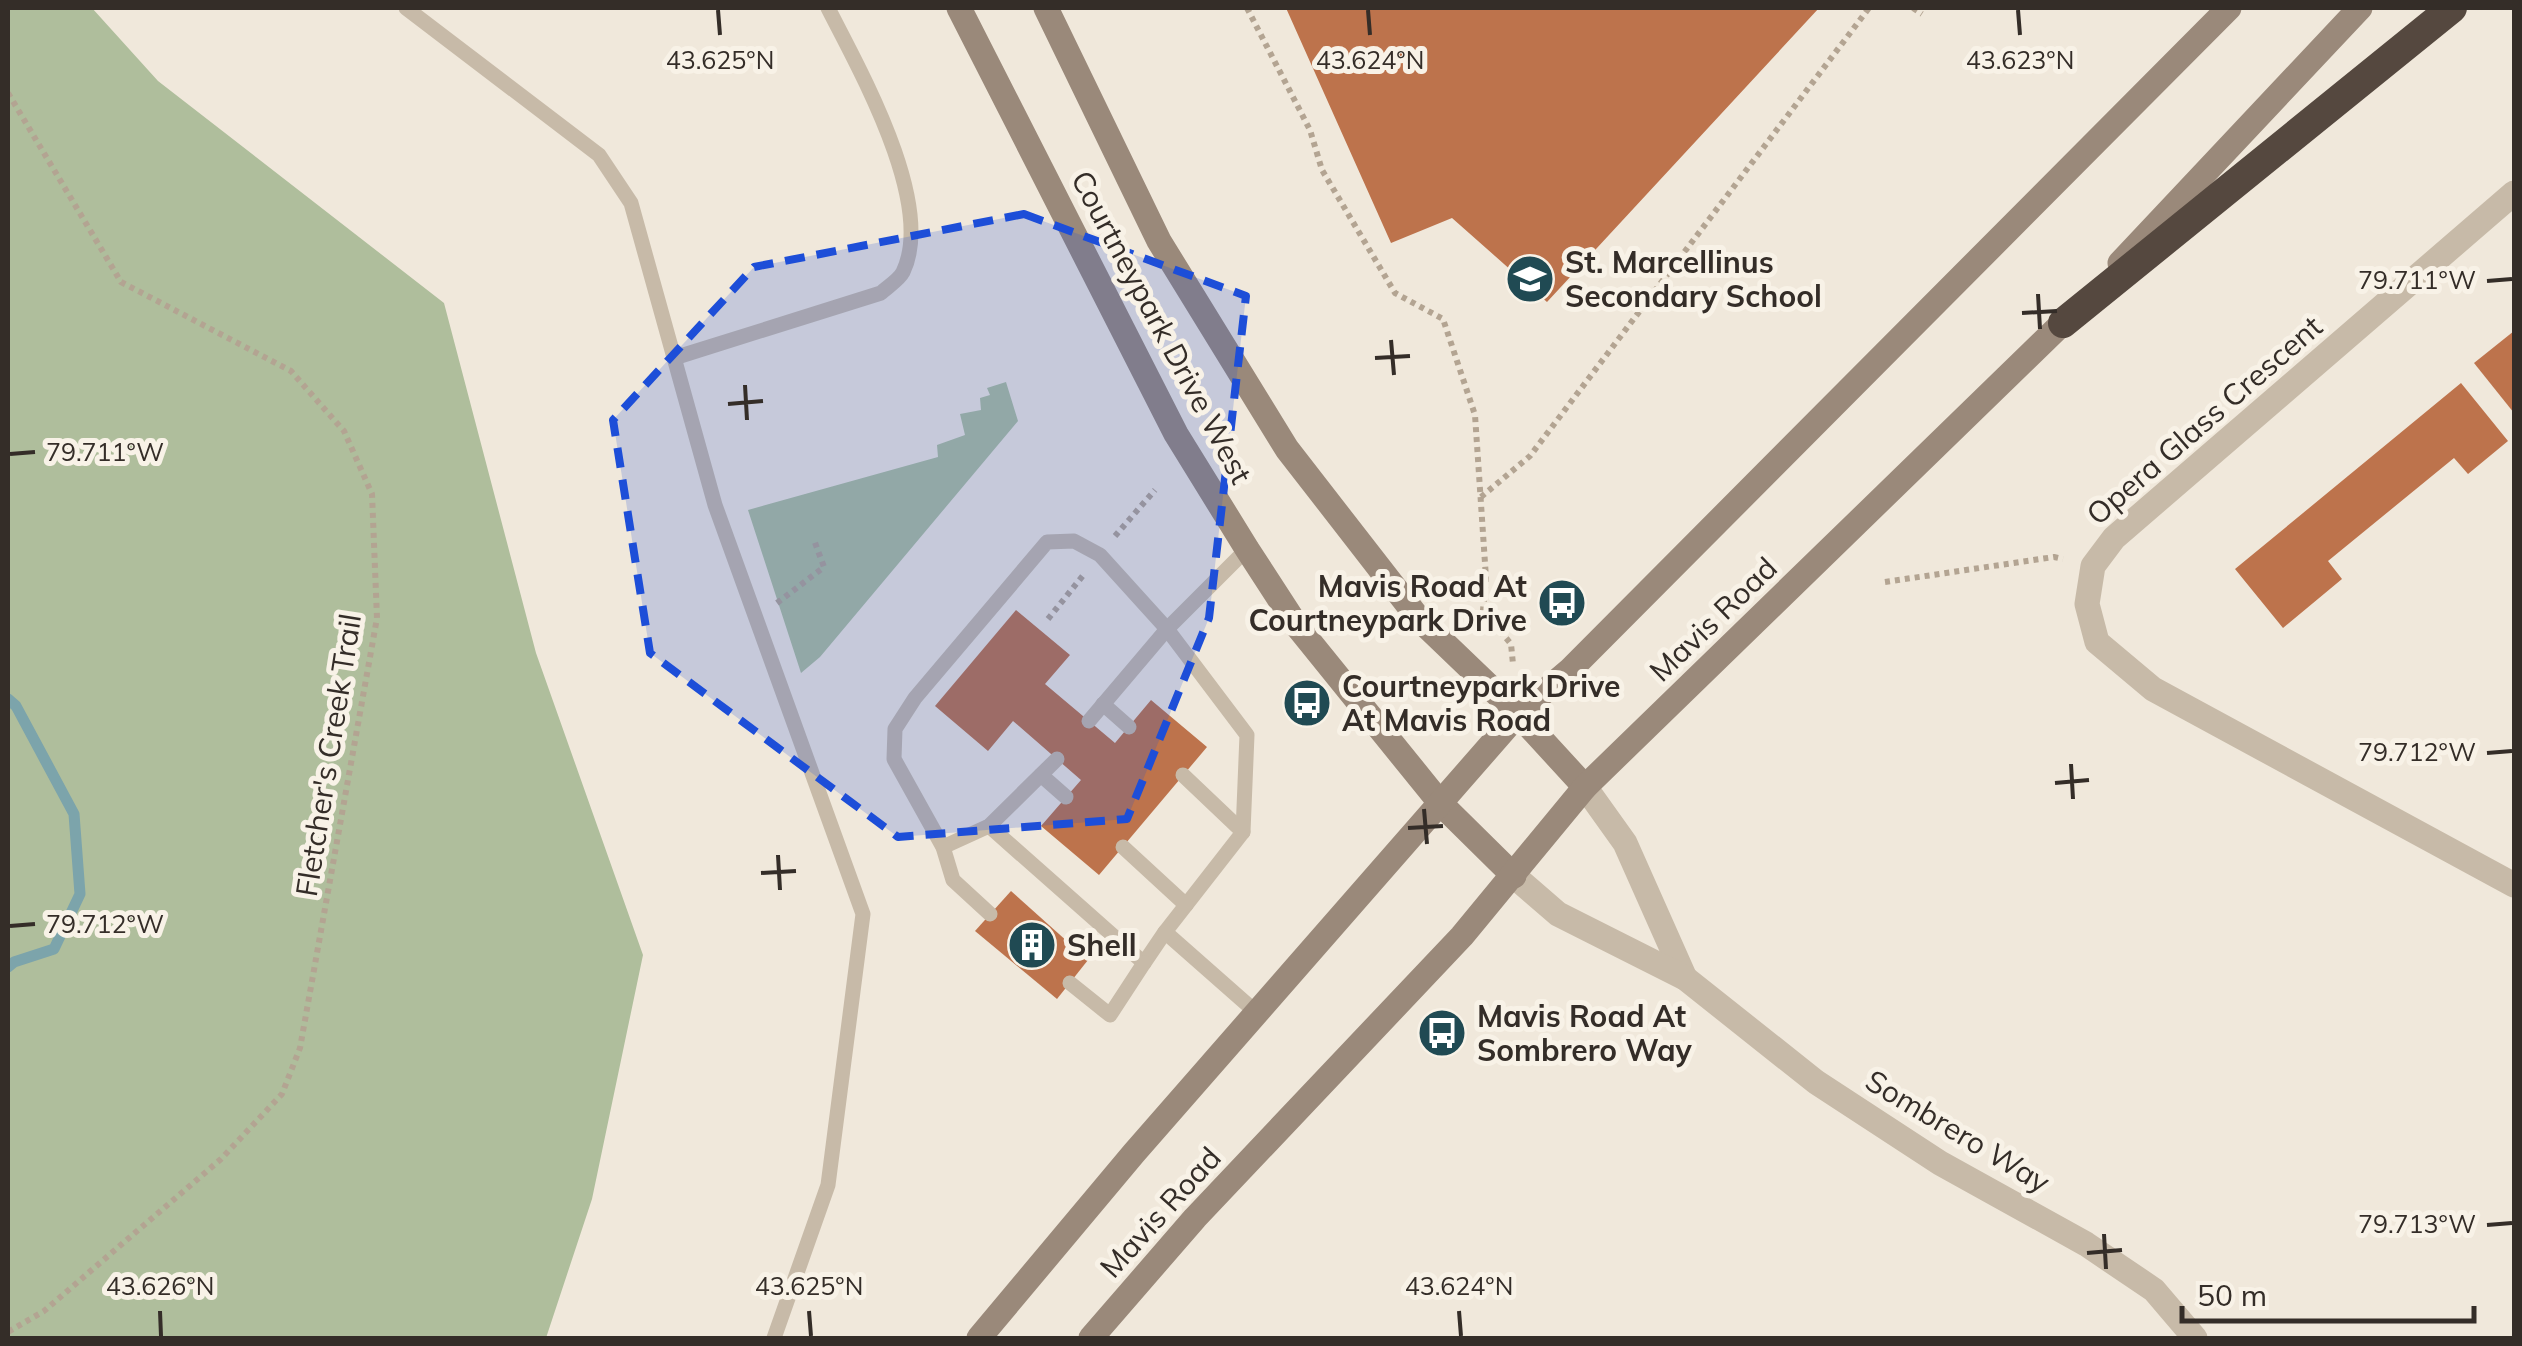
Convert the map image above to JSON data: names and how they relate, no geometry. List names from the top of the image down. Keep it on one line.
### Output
{"streets":{"main road":["Courtneypark Drive West","Mavis Road","Sombrero Way"],"street":["Opera Glass Crescent"],"path":["Fletcher's Creek Trail"]},"crossings":[["Courtneypark Drive West","Mavis Road"],["Courtneypark Drive West","Sombrero Way"],["Mavis Road","Sombrero Way"]],"places":{"school or university":["St. Marcellinus Secondary School"],"bus stop":["Mavis Road At Courtneypark Drive","Courtneypark Drive At Mavis Road","Mavis Road At Sombrero Way"],"building":["Shell"]},"scale_bar":"50 m","coordinates":["43.625°N","43.624°N","43.623°N","79.711°W","79.712°W","79.713°W","43.626°N"]}
